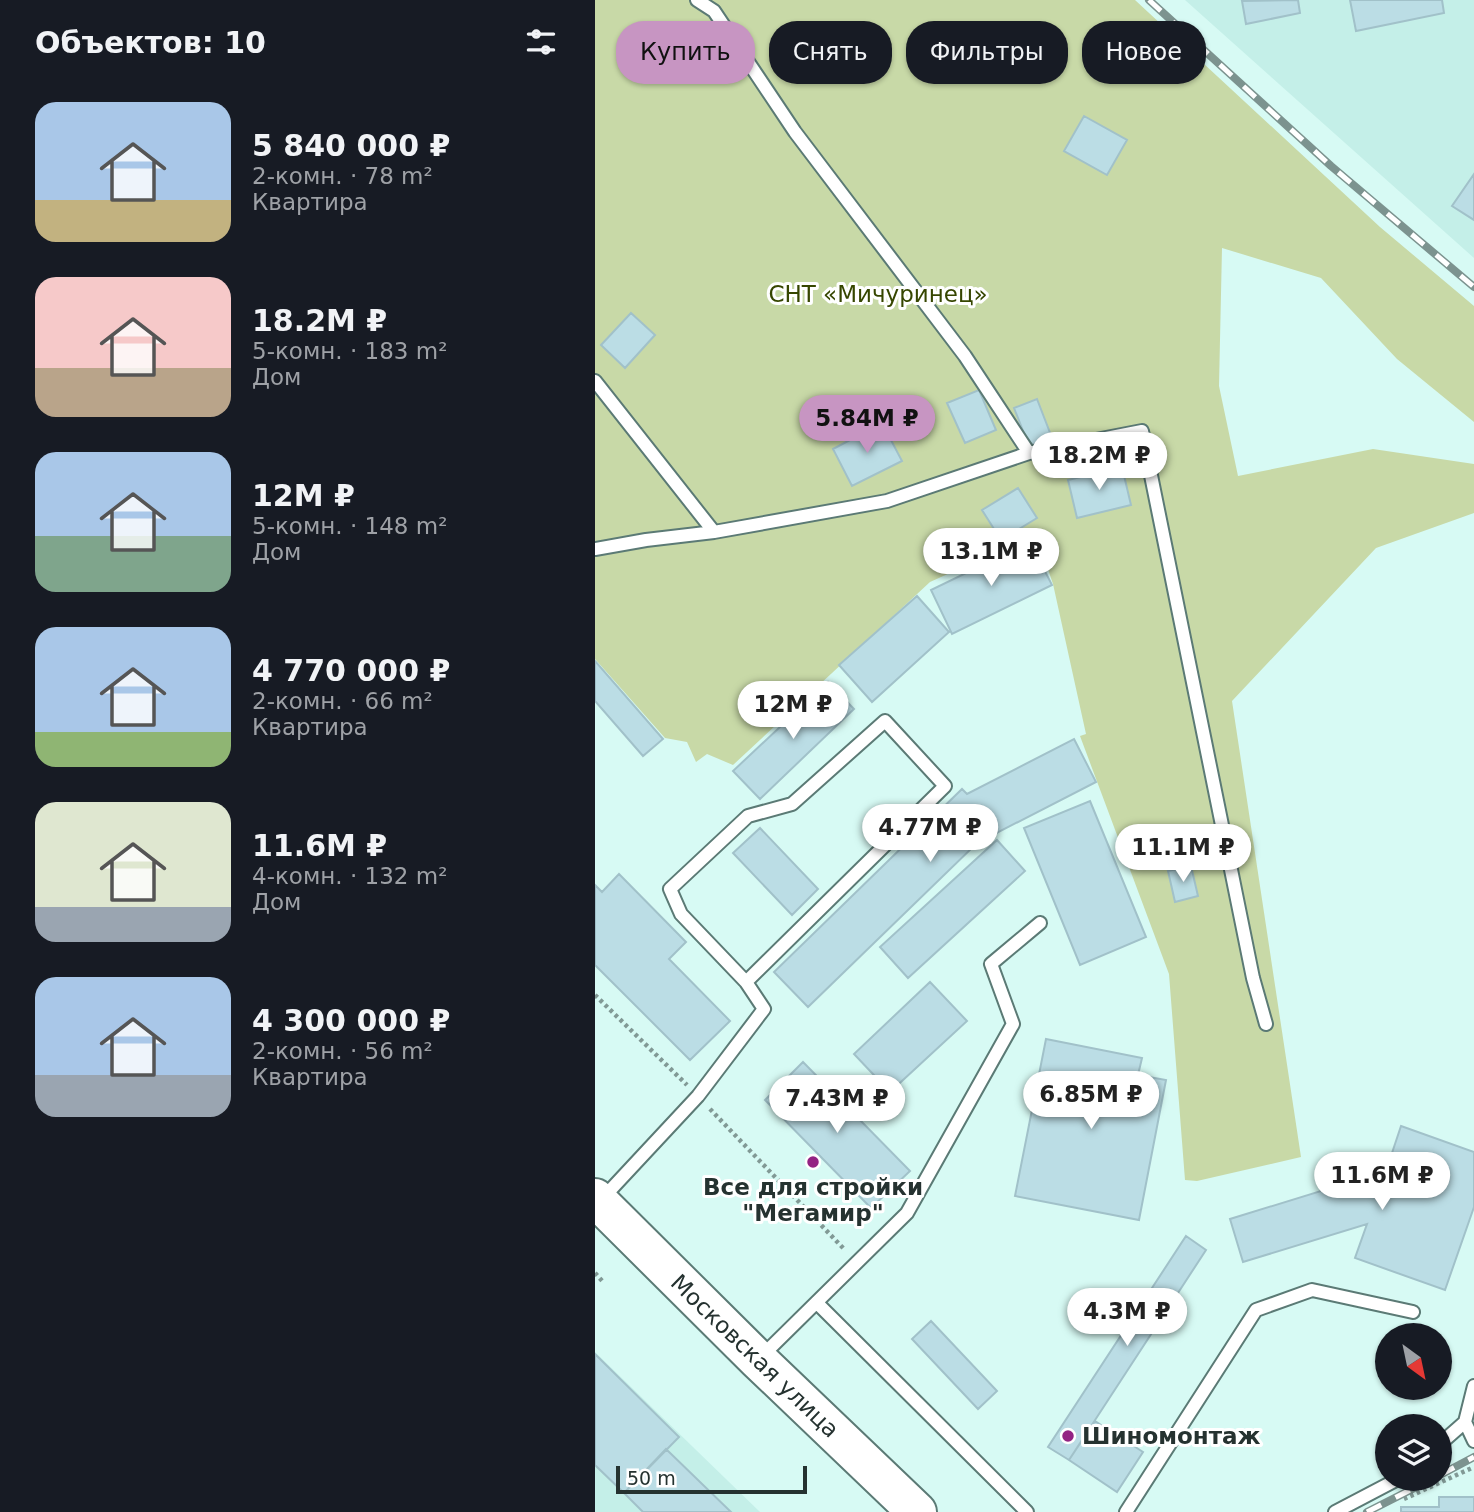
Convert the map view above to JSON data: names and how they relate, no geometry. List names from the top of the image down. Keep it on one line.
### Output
{"streets":{"main road":["Московская улица"]},"parks":["СНТ «Мичуринец»"],"places":["Все для стройки \"Мегамир\"","Шиномонтаж"],"scale_bar":"50 m","north":"bottom right","page":{"heading":"Объектов: 10","chip":["Купить","Снять","Фильтры","Новое"],"list":[{"name":"5 840 000 ₽","note":"2-комн. · 78 m² · Квартира"},{"name":"18.2M ₽","note":"5-комн. · 183 m² · Дом"},{"name":"12M ₽","note":"5-комн. · 148 m² · Дом"},{"name":"4 770 000 ₽","note":"2-комн. · 66 m² · Квартира"},{"name":"11.6M ₽","note":"4-комн. · 132 m² · Дом"},{"name":"4 300 000 ₽","note":"2-комн. · 56 m² · Квартира"}],"price":["5.84M ₽","18.2M ₽","13.1M ₽","12M ₽","4.77M ₽","11.1M ₽","6.85M ₽","7.43M ₽","11.6M ₽","4.3M ₽"],"scale":"50 m"}}
